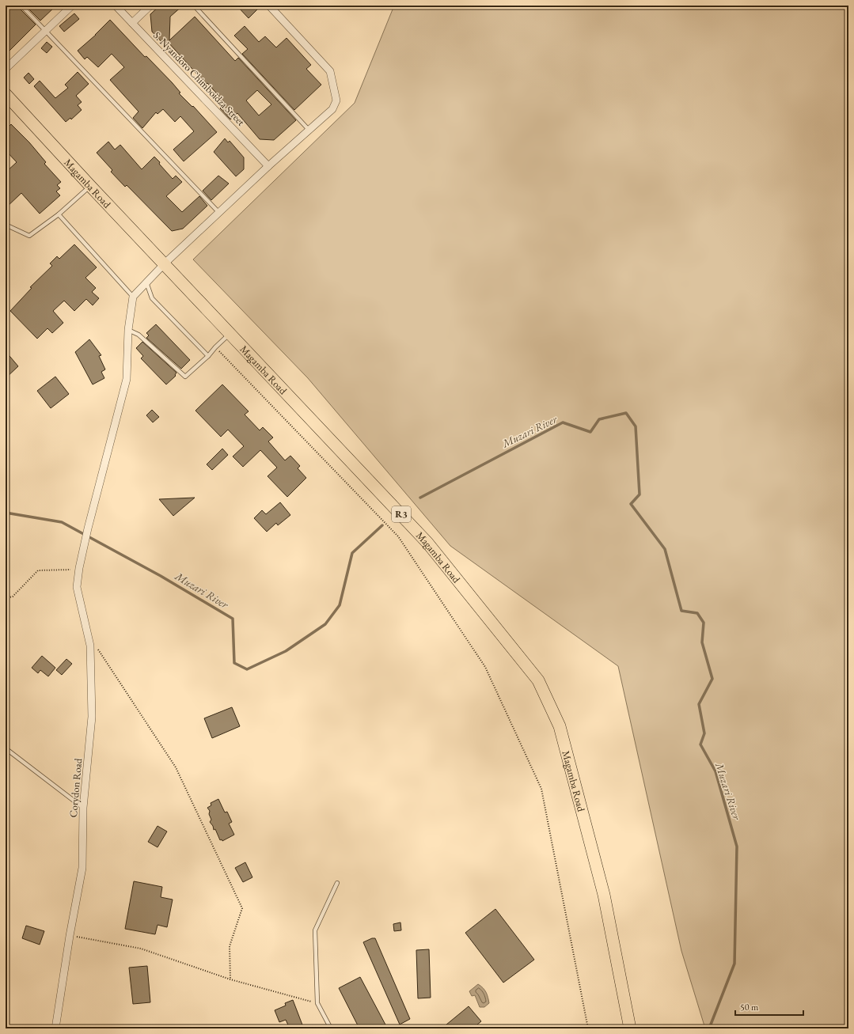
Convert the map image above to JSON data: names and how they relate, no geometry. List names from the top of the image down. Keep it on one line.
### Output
{"streets":{"highway":["Magamba Road","R3"],"street":["S. Nyandoro Chimboidza Street","Corydon Road"]},"water":["Muzari River"],"scale_bar":"50 m"}
